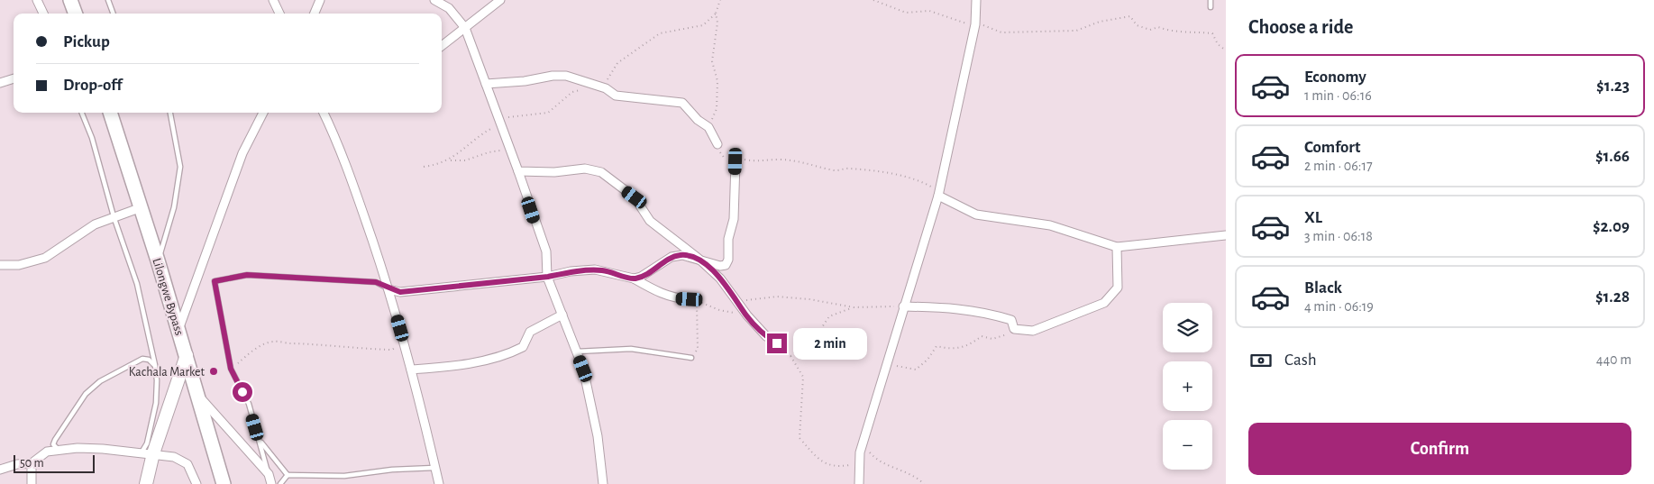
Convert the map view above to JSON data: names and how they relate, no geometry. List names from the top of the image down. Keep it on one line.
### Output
{"streets":{"main road":["Lilongwe Bypass"]},"places":["Kachala Market"],"scale_bar":"50 m","page":{"heading":"Choose a ride","banner":["Pickup","Drop-off"],"list":[{"name":"Economy","note":"1 min · 06:16","value":"$1.23"},{"name":"Comfort","note":"2 min · 06:17","value":"$1.66"},{"name":"XL","note":"3 min · 06:18","value":"$2.09"},{"name":"Black","note":"4 min · 06:19","value":"$1.28"}],"map_buttons":["+","−"],"bubble":"2 min","pay":["Cash","440 m"],"buttons":"Confirm","scale":"50 m"}}
